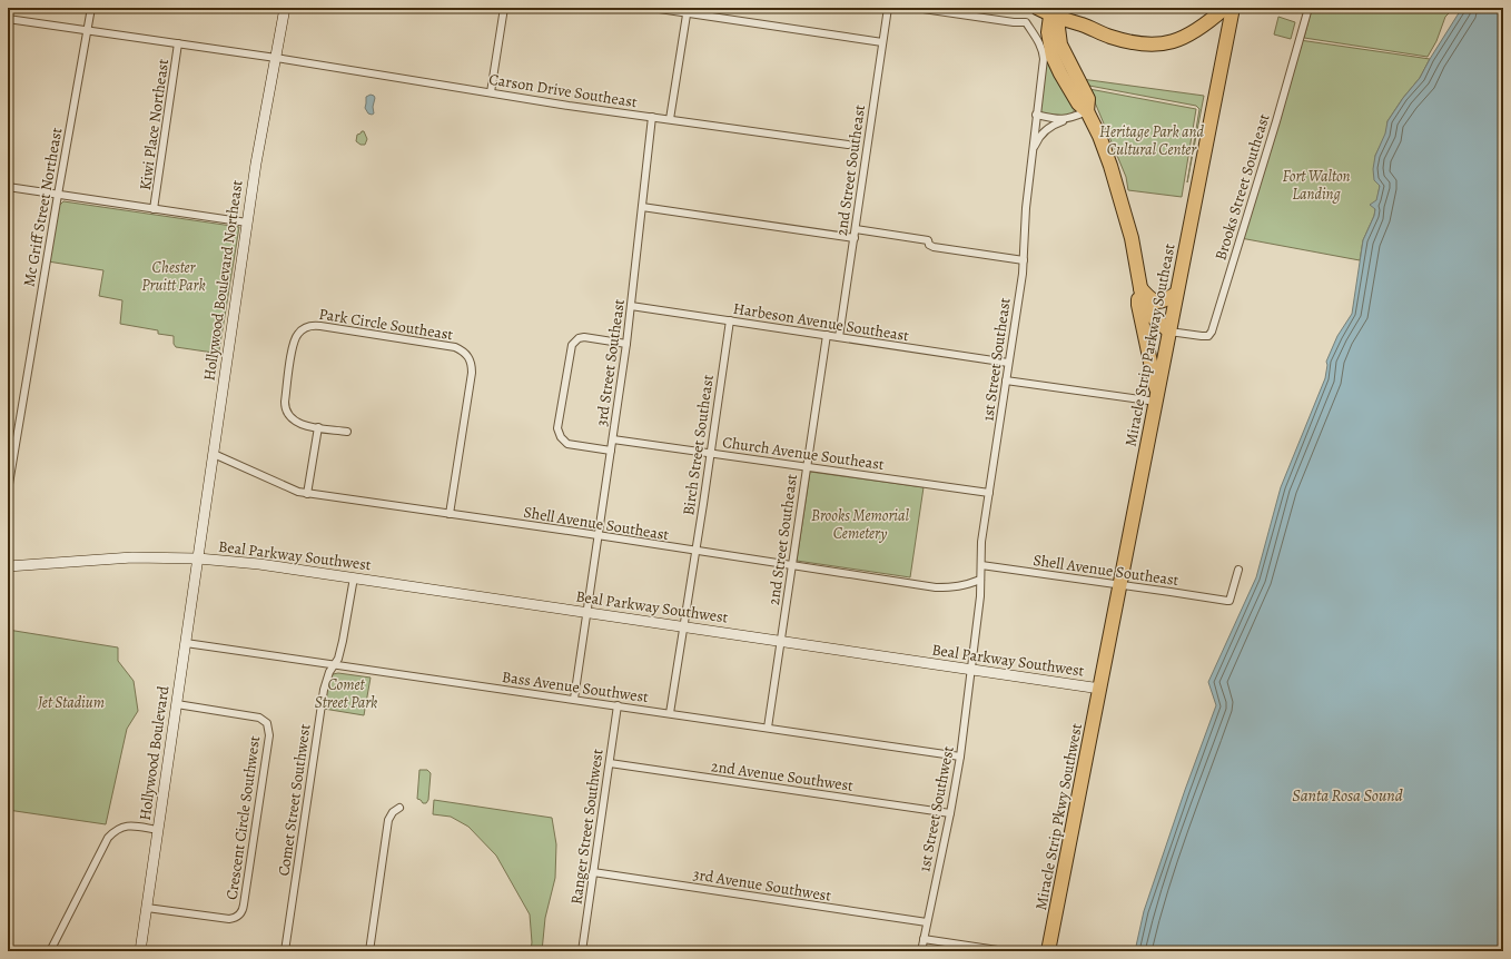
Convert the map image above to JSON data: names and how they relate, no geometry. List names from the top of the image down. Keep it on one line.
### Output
{"streets":{"highway":["Miracle Strip Parkway Southeast","Miracle Strip Pkwy Southwest"],"main road":["Hollywood Boulevard Northeast","Beal Parkway Southwest","Hollywood Boulevard"],"street":["Carson Drive Southeast","Kiwi Place Northeast","2nd Street Southeast","Brooks Street Southeast","Mc Griff Street Northeast","Harbeson Avenue Southeast","Park Circle Southeast","1st Street Southeast","3rd Street Southeast","Birch Street Southeast","Church Avenue Southeast","Shell Avenue Southeast","Bass Avenue Southwest","2nd Avenue Southwest","Comet Street Southwest","1st Street Southwest","Crescent Circle Southwest","Ranger Street Southwest","3rd Avenue Southwest"]},"crossings":[["Carson Drive Southeast","Kiwi Place Northeast"],["Carson Drive Southeast","Mc Griff Street Northeast"],["Carson Drive Southeast","Hollywood Boulevard Northeast"],["Carson Drive Southeast","3rd Street Southeast"],["2nd Street Southeast","Harbeson Avenue Southeast"],["2nd Street Southeast","Church Avenue Southeast"],["2nd Street Southeast","Shell Avenue Southeast"],["2nd Street Southeast","Beal Parkway Southwest"],["2nd Street Southeast","Bass Avenue Southwest"],["Brooks Street Southeast","Miracle Strip Parkway Southeast"],["Hollywood Boulevard Northeast","Shell Avenue Southeast"],["Hollywood Boulevard Northeast","Beal Parkway Southwest"],["Hollywood Boulevard Northeast","Hollywood Boulevard"],["Harbeson Avenue Southeast","1st Street Southeast"],["Harbeson Avenue Southeast","3rd Street Southeast"],["Harbeson Avenue Southeast","Birch Street Southeast"],["Park Circle Southeast","Shell Avenue Southeast"],["Miracle Strip Parkway Southeast","Shell Avenue Southeast"],["Miracle Strip Parkway Southeast","Beal Parkway Southwest"],["Miracle Strip Parkway Southeast","Miracle Strip Pkwy Southwest"],["1st Street Southeast","Church Avenue Southeast"],["1st Street Southeast","Shell Avenue Southeast"],["1st Street Southeast","Beal Parkway Southwest"],["1st Street Southeast","1st Street Southwest"],["3rd Street Southeast","Church Avenue Southeast"],["3rd Street Southeast","Shell Avenue Southeast"],["3rd Street Southeast","Beal Parkway Southwest"],["3rd Street Southeast","Bass Avenue Southwest"],["Birch Street Southeast","Church Avenue Southeast"],["Birch Street Southeast","Shell Avenue Southeast"],["Birch Street Southeast","Beal Parkway Southwest"],["Birch Street Southeast","Bass Avenue Southwest"],["Beal Parkway Southwest","Hollywood Boulevard"],["Beal Parkway Southwest","Comet Street Southwest"],["Beal Parkway Southwest","1st Street Southwest"],["Beal Parkway Southwest","Miracle Strip Pkwy Southwest"],["Bass Avenue Southwest","Hollywood Boulevard"],["Bass Avenue Southwest","Comet Street Southwest"],["Bass Avenue Southwest","1st Street Southwest"],["Bass Avenue Southwest","Ranger Street Southwest"],["Hollywood Boulevard","Crescent Circle Southwest"],["2nd Avenue Southwest","1st Street Southwest"],["2nd Avenue Southwest","Ranger Street Southwest"],["1st Street Southwest","3rd Avenue Southwest"],["Ranger Street Southwest","3rd Avenue Southwest"]],"water":["Santa Rosa Sound"],"parks":["Heritage Park and Cultural Center","Fort Walton Landing","Chester Pruitt Park","Brooks Memorial Cemetery","Comet Street Park","Jet Stadium"]}
